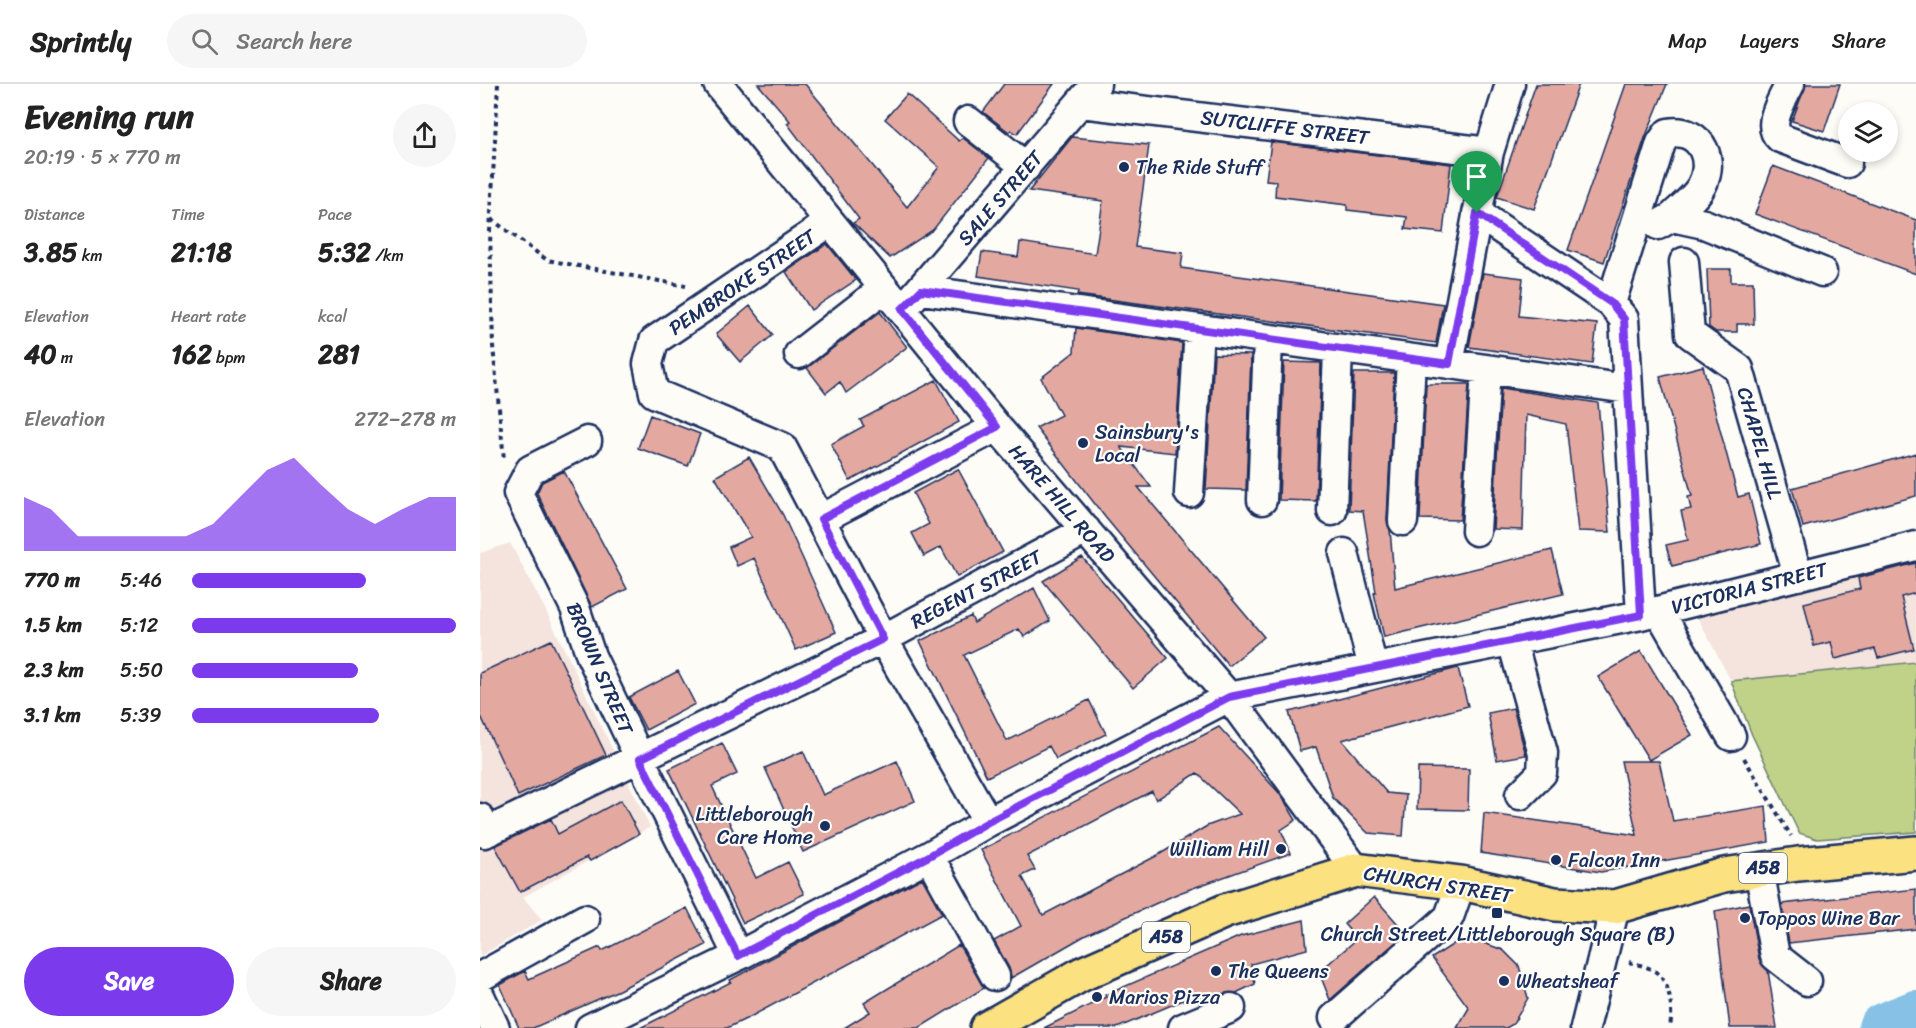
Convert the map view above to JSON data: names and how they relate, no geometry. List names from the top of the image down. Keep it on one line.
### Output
{"streets":{"highway":["A58","CHURCH STREET"],"street":["SUTCLIFFE STREET","SALE STREET","PEMBROKE STREET","CHAPEL HILL","HARE HILL ROAD","VICTORIA STREET","REGENT STREET","BROWN STREET"]},"crossings":[["SUTCLIFFE STREET","SALE STREET"],["SALE STREET","HARE HILL ROAD"],["PEMBROKE STREET","HARE HILL ROAD"],["CHAPEL HILL","VICTORIA STREET"],["HARE HILL ROAD","VICTORIA STREET"],["HARE HILL ROAD","REGENT STREET"],["HARE HILL ROAD","CHURCH STREET"],["VICTORIA STREET","BROWN STREET"],["REGENT STREET","BROWN STREET"]],"places":{"other":["The Ride Stuff","Sainsbury's Local","Littleborough Care Home","William Hill","Falcon Inn","Toppos Wine Bar","The Queens","Wheatsheaf","Marios Pizza"],"transit":["Church Street/Littleborough Square (B)"]},"page":{"header":"Sprintly","search":"Search here","nav":["Map","Layers","Share"],"heading":["Evening run","20:19 · 5 × 770 m"],"stats":[["Distance","3.85 km"],["Time","21:18"],["Pace","5:32 /km"],["Elevation","40 m"],["Heart rate","162 bpm"],["kcal","281"]],"chart":["Elevation","272–278 m"],"list":[{"name":"770 m","note":"5:46"},{"name":"1.5 km","note":"5:12"},{"name":"2.3 km","note":"5:50"},{"name":"3.1 km","note":"5:39"}],"buttons":["Save","Share"]}}
